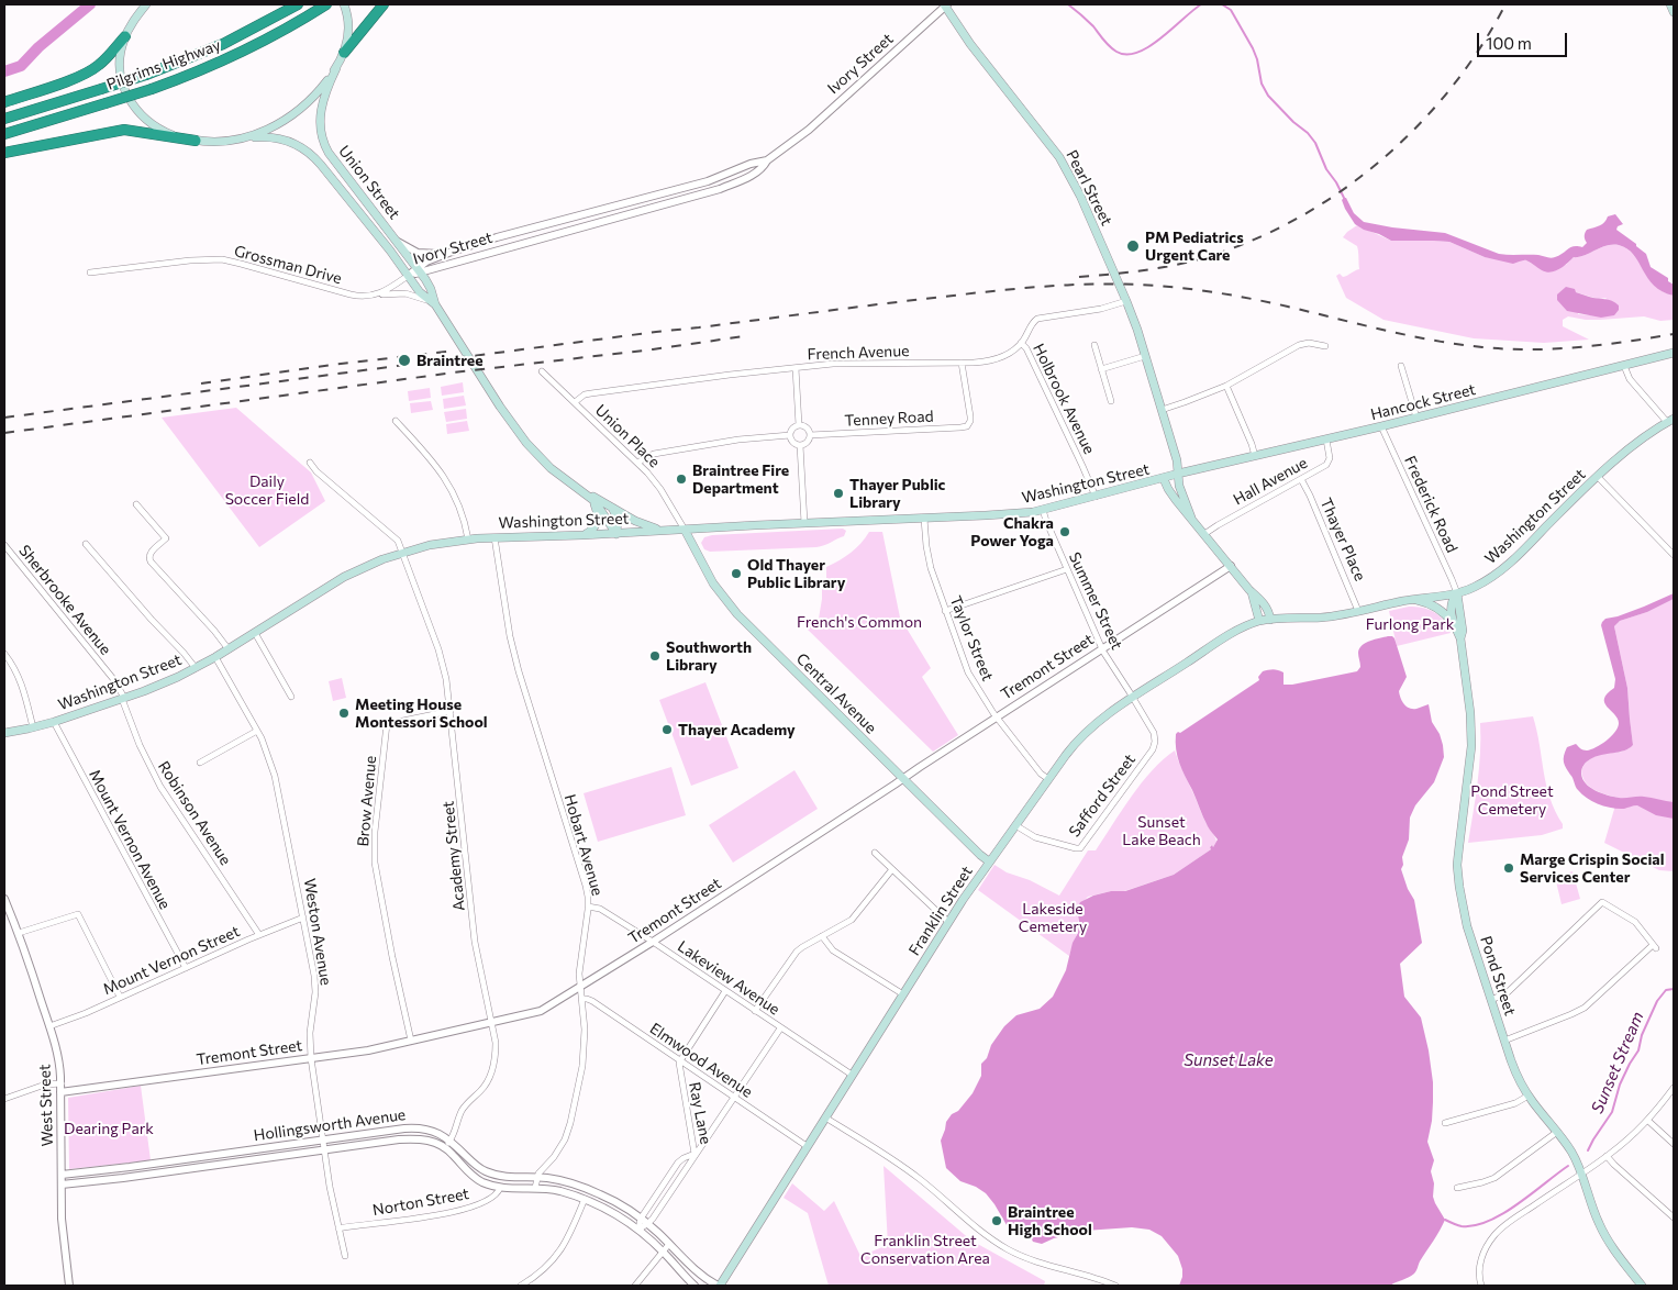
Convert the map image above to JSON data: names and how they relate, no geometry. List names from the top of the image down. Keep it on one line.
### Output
{"streets":{"highway":["Pilgrims Highway"],"main road":["Union Street","Pearl Street","Hancock Street","Washington Street","Central Avenue","Franklin Street","Pond Street"],"street":["Ivory Street","Grossman Drive","French Avenue","Holbrook Avenue","Tenney Road","Union Place","Hall Avenue","Frederick Road","Thayer Place","Sherbrooke Avenue","Summer Street","Taylor Street","Tremont Street","Safford Street","Brow Avenue","Robinson Avenue","Mount Vernon Avenue","Hobart Avenue","Academy Street","Weston Avenue","Mount Vernon Street","Lakeview Avenue","Elmwood Avenue","West Street","Ray Lane","Hollingsworth Avenue","Norton Street"]},"crossings":[["Ivory Street","Union Street"],["Ivory Street","Pearl Street"],["Union Street","Grossman Drive"],["Union Street","Washington Street"],["Pearl Street","French Avenue"],["Pearl Street","Hancock Street"],["Pearl Street","Washington Street"],["French Avenue","Holbrook Avenue"],["French Avenue","Tenney Road"],["French Avenue","Union Place"],["Holbrook Avenue","Washington Street"],["Hancock Street","Hall Avenue"],["Hancock Street","Washington Street"],["Hancock Street","Frederick Road"],["Union Place","Washington Street"],["Union Place","Central Avenue"],["Hall Avenue","Washington Street"],["Hall Avenue","Thayer Place"],["Washington Street","Frederick Road"],["Washington Street","Thayer Place"],["Washington Street","Sherbrooke Avenue"],["Washington Street","Summer Street"],["Washington Street","Taylor Street"],["Washington Street","Tremont Street"],["Washington Street","Central Avenue"],["Washington Street","Robinson Avenue"],["Washington Street","Mount Vernon Avenue"],["Washington Street","Hobart Avenue"],["Washington Street","Academy Street"],["Washington Street","Franklin Street"],["Washington Street","Weston Avenue"],["Washington Street","Pond Street"],["Frederick Road","Pond Street"],["Sherbrooke Avenue","Robinson Avenue"],["Summer Street","Tremont Street"],["Summer Street","Safford Street"],["Summer Street","Franklin Street"],["Taylor Street","Tremont Street"],["Taylor Street","Franklin Street"],["Tremont Street","Central Avenue"],["Tremont Street","Brow Avenue"],["Tremont Street","Hobart Avenue"],["Tremont Street","Academy Street"],["Tremont Street","Weston Avenue"],["Tremont Street","Lakeview Avenue"],["Tremont Street","West Street"],["Central Avenue","Franklin Street"],["Safford Street","Franklin Street"],["Brow Avenue","Academy Street"],["Robinson Avenue","Mount Vernon Street"],["Mount Vernon Avenue","Mount Vernon Street"],["Hobart Avenue","Lakeview Avenue"],["Hobart Avenue","Elmwood Avenue"],["Hobart Avenue","Hollingsworth Avenue"],["Academy Street","Hollingsworth Avenue"],["Franklin Street","Lakeview Avenue"],["Franklin Street","Elmwood Avenue"],["Franklin Street","Hollingsworth Avenue"],["Weston Avenue","Mount Vernon Street"],["Weston Avenue","Hollingsworth Avenue"],["Weston Avenue","Norton Street"],["Mount Vernon Street","West Street"],["Elmwood Avenue","Ray Lane"],["West Street","Hollingsworth Avenue"],["Hollingsworth Avenue","Norton Street"]],"water":["Sunset Lake","Sunset Stream"],"parks":["Daily Soccer Field","French's Common","Furlong Park","Pond Street Cemetery","Sunset Lake Beach","Lakeside Cemetery","Dearing Park","Franklin Street Conservation Area"],"places":["PM Pediatrics Urgent Care","Braintree","Braintree Fire Department","Thayer Public Library","Chakra Power Yoga","Old Thayer Public Library","Southworth Library","Meeting House Montessori School","Thayer Academy","Marge Crispin Social Services Center","Braintree High School"],"scale_bar":"100 m"}
